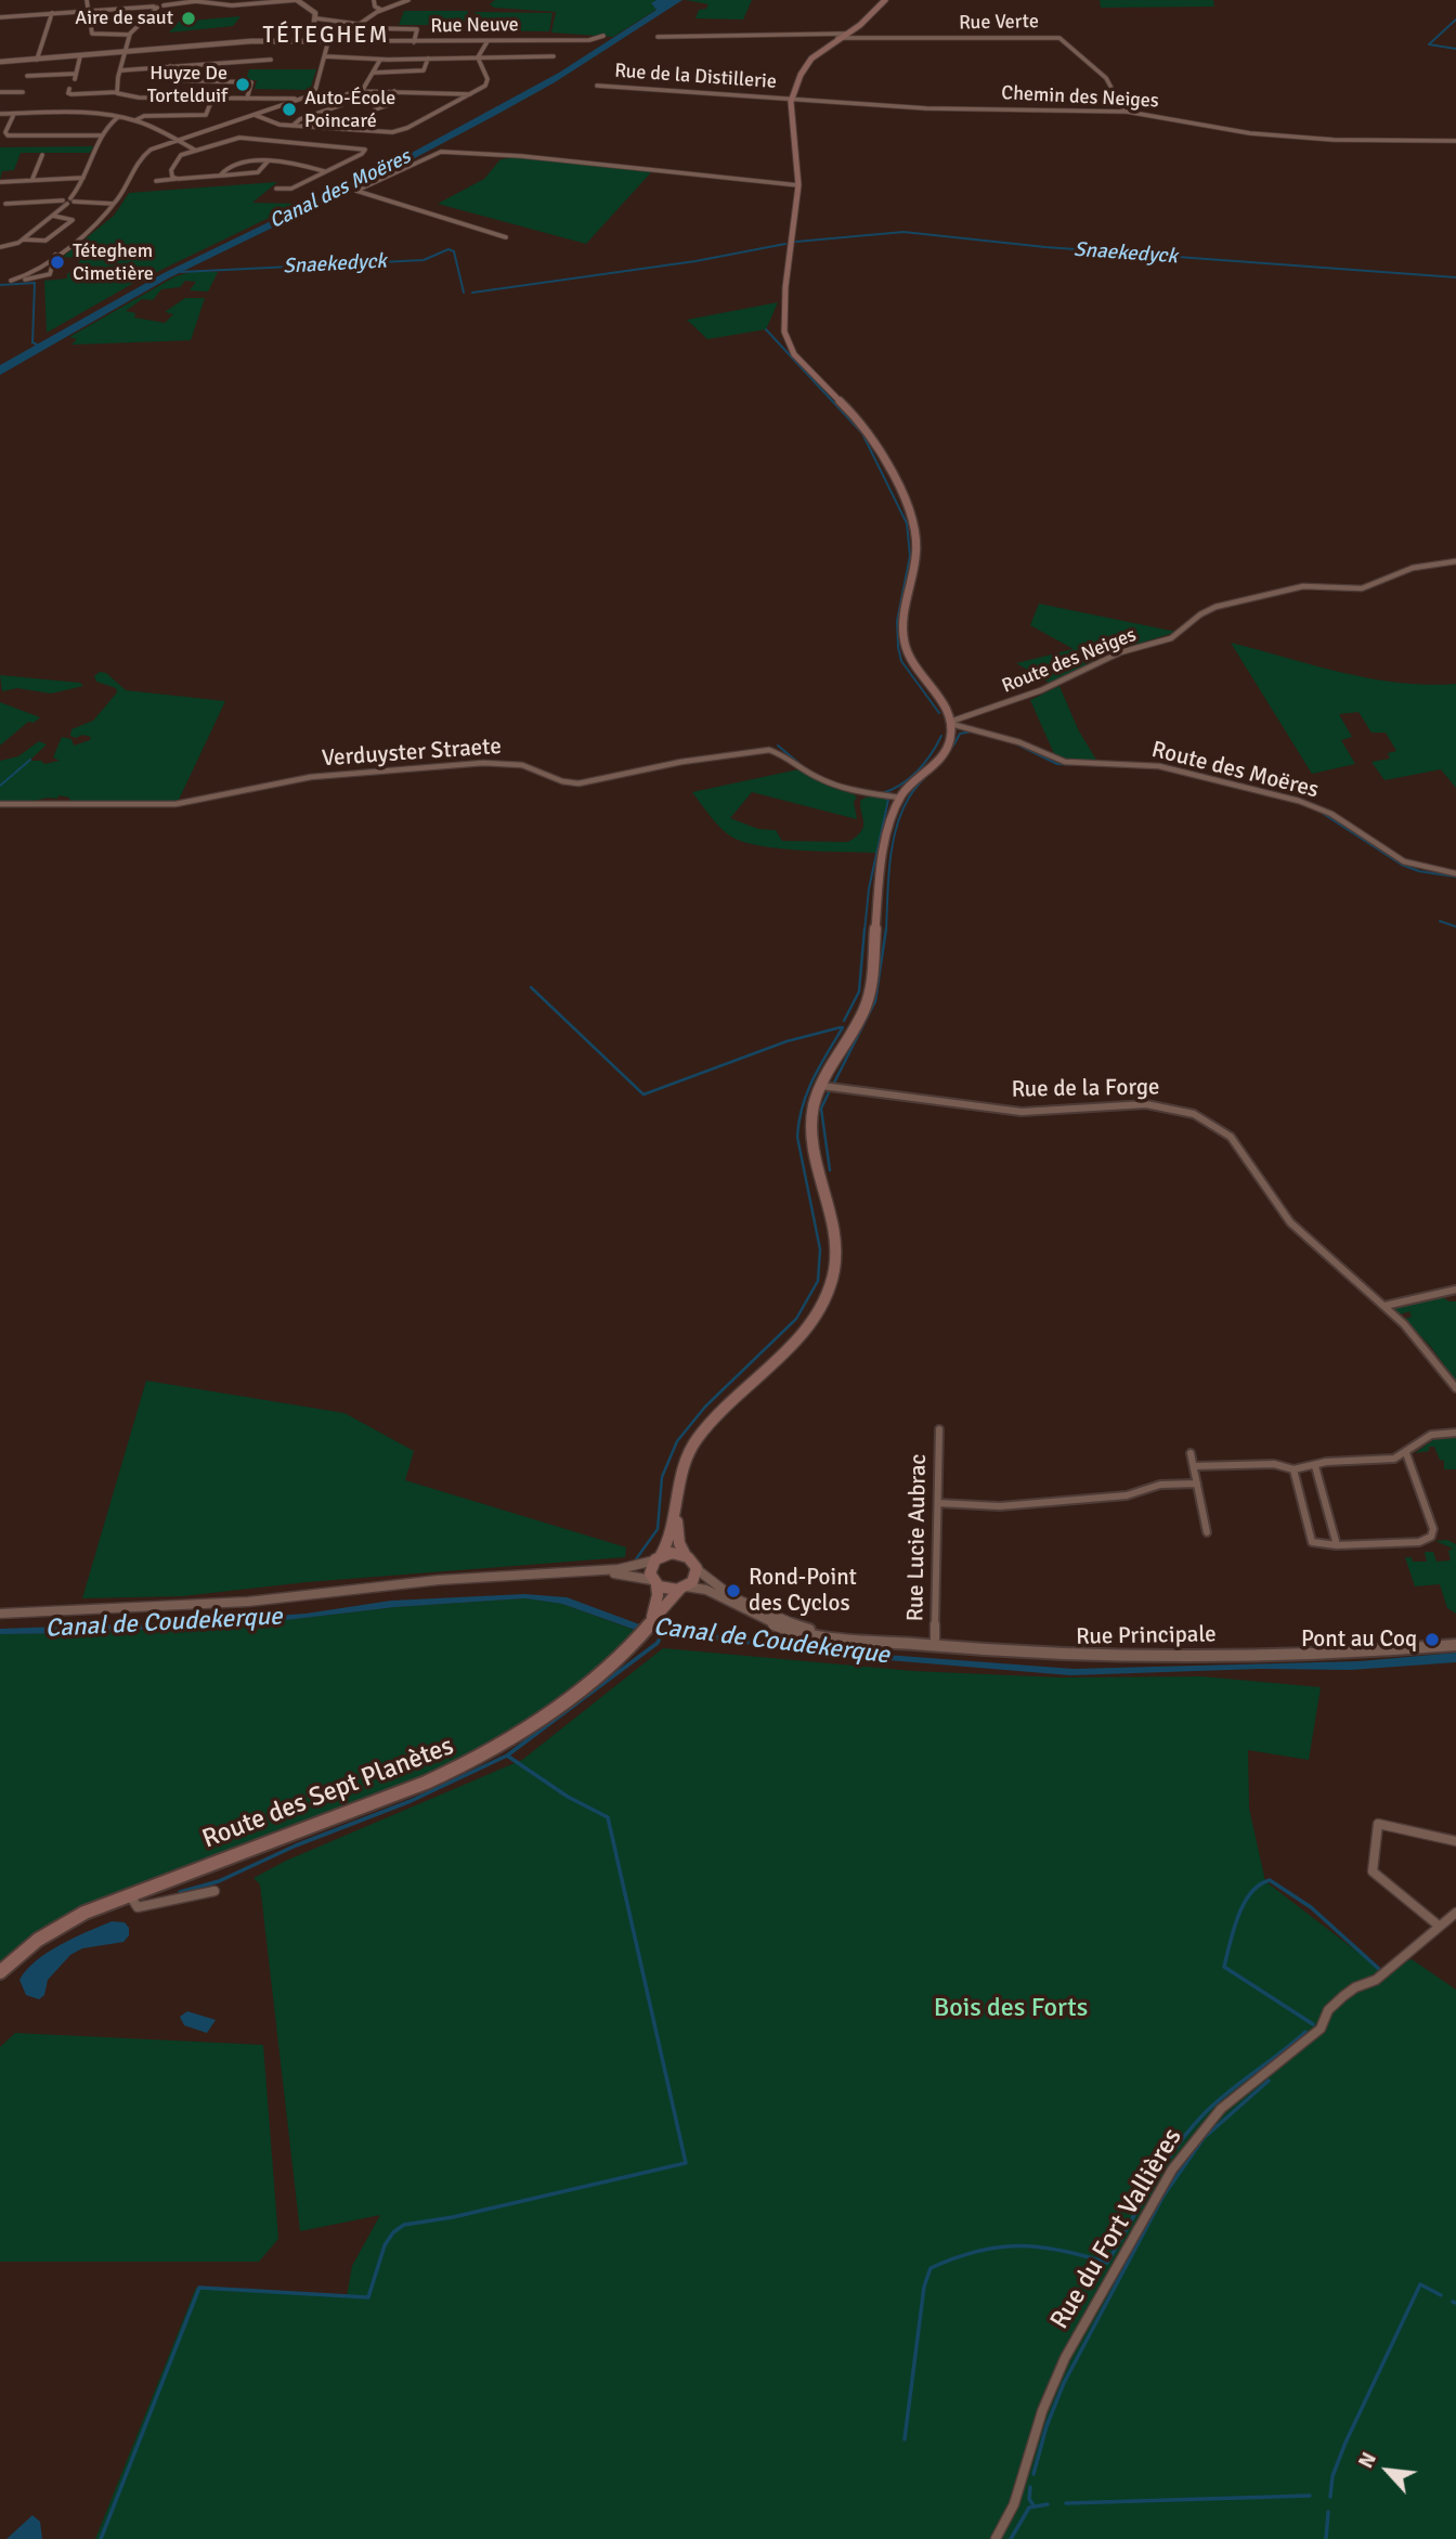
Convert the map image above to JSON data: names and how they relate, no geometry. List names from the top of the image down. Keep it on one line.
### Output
{"streets":{"main road":["Route des Sept Planètes"],"street":["Rue Verte","Rue Neuve","Rue de la Distillerie","Chemin des Neiges","Route des Neiges","Verduyster Straete","Route des Moëres","Rue de la Forge","Rue Lucie Aubrac","Rue Principale","Rue du Fort Vallières"]},"crossings":[["Rue Verte","Chemin des Neiges"],["Rue de la Distillerie","Chemin des Neiges"],["Route des Neiges","Route des Moëres"],["Rue Lucie Aubrac","Rue Principale"],["Rue Principale","Route des Sept Planètes"]],"districts":["TÉTEGHEM"],"water":["Canal des Moëres","Snaekedyck","Canal de Coudekerque"],"parks":["Bois des Forts"],"places":["Aire de saut","Huyze De Tortelduif","Auto-École Poincaré","Téteghem Cimetière","Rond-Point des Cyclos","Pont au Coq"],"north":"top left"}
